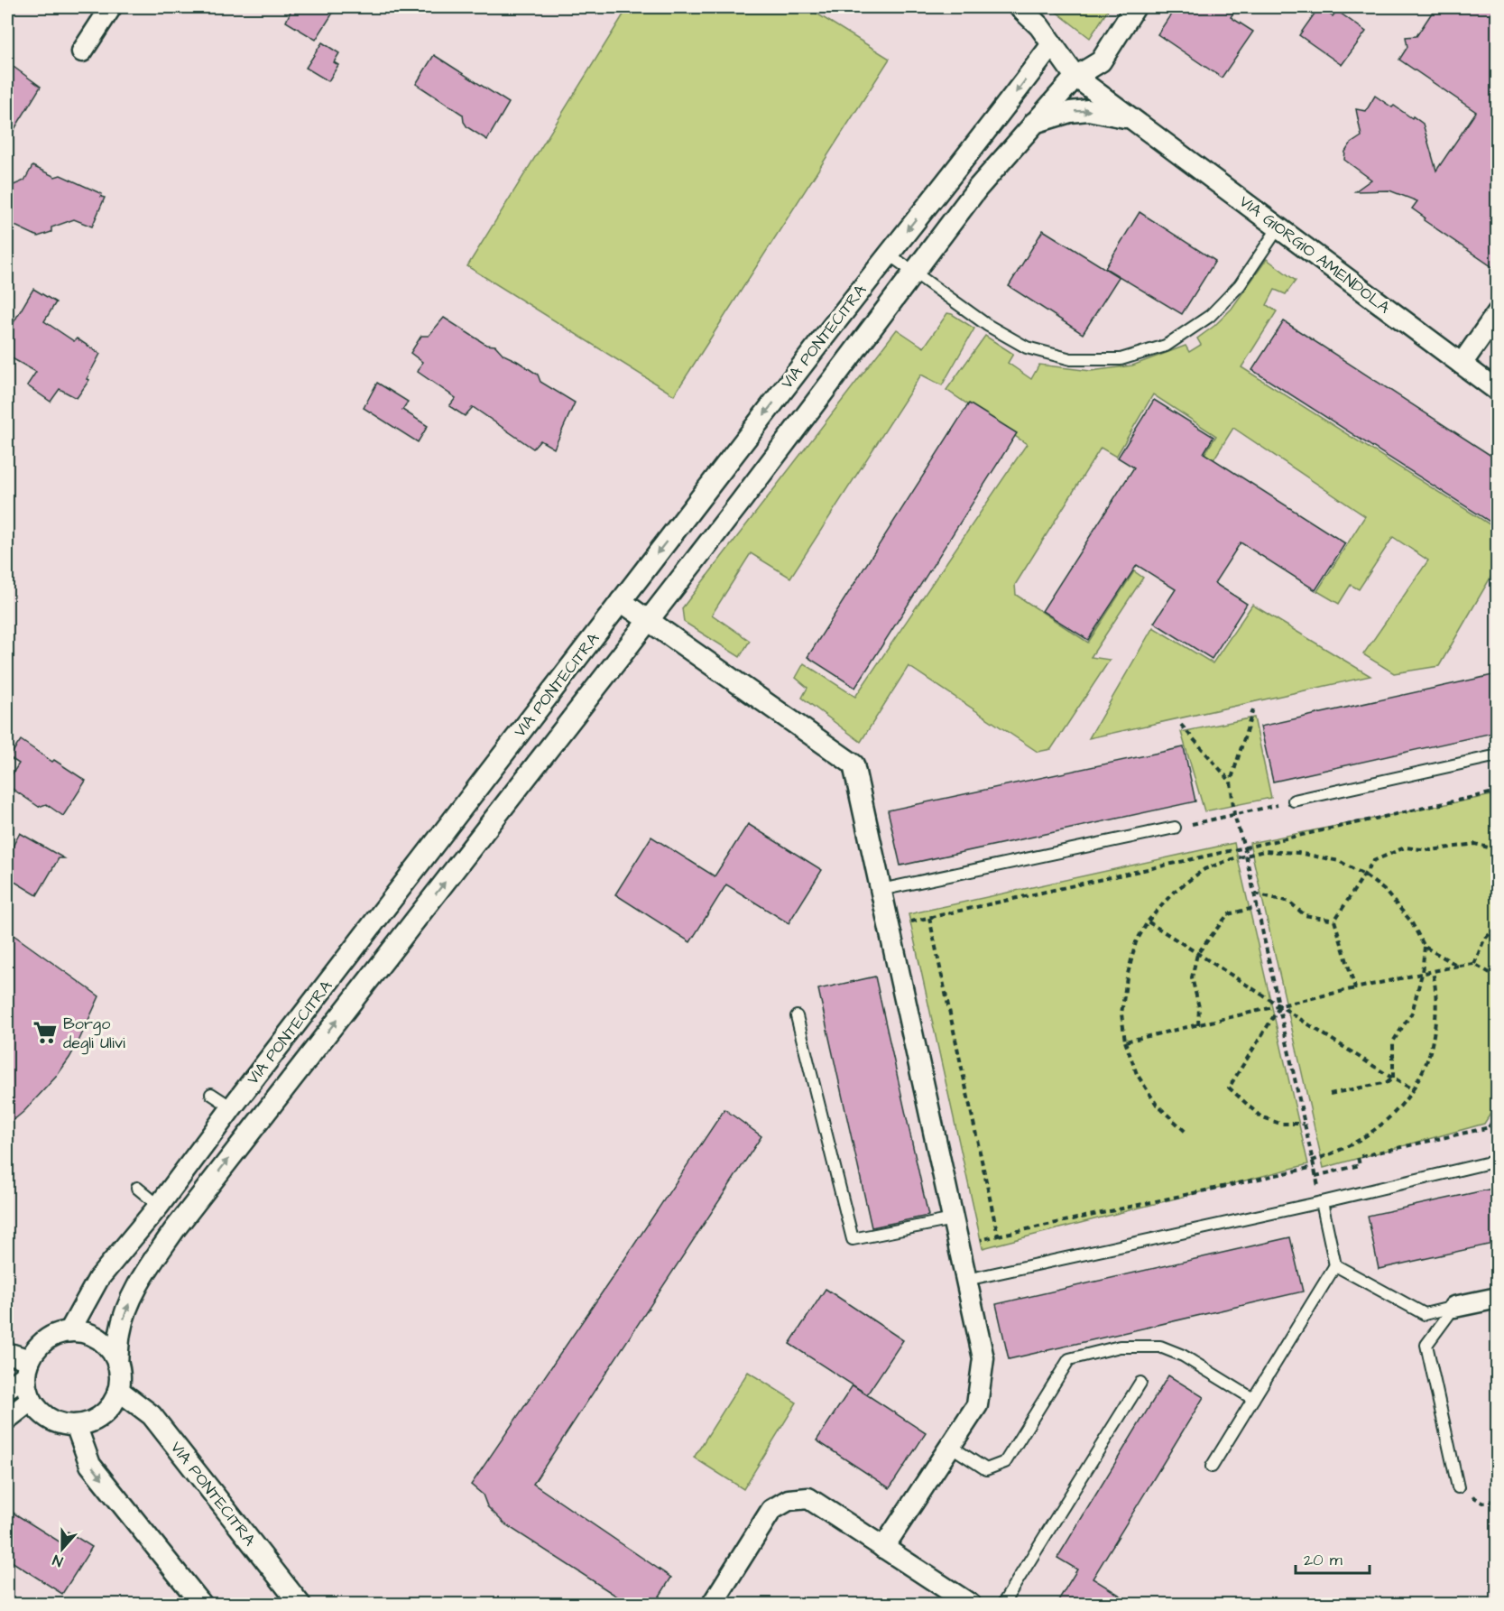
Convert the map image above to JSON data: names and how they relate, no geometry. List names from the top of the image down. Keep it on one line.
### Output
{"streets":{"street":["VIA GIORGIO AMENDOLA","VIA PONTECITRA"]},"crossings":[["VIA GIORGIO AMENDOLA","VIA PONTECITRA"]],"places":{"supermarket":["Borgo degli Ulivi"]},"scale_bar":"20 m","north":"bottom"}
